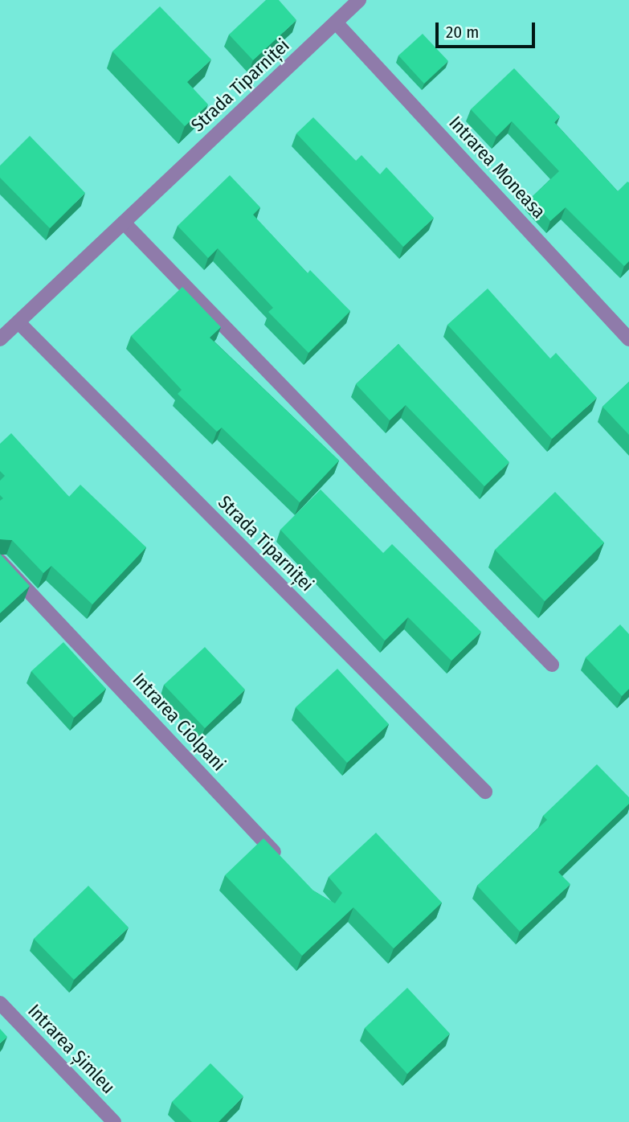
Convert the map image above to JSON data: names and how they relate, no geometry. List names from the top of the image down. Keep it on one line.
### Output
{"streets":{"street":["Strada Tiparniței","Intrarea Moneasa","Intrarea Ciolpani","Intrarea Șimleu"]},"crossings":[["Strada Tiparniței","Intrarea Moneasa"]],"scale_bar":"20 m"}
